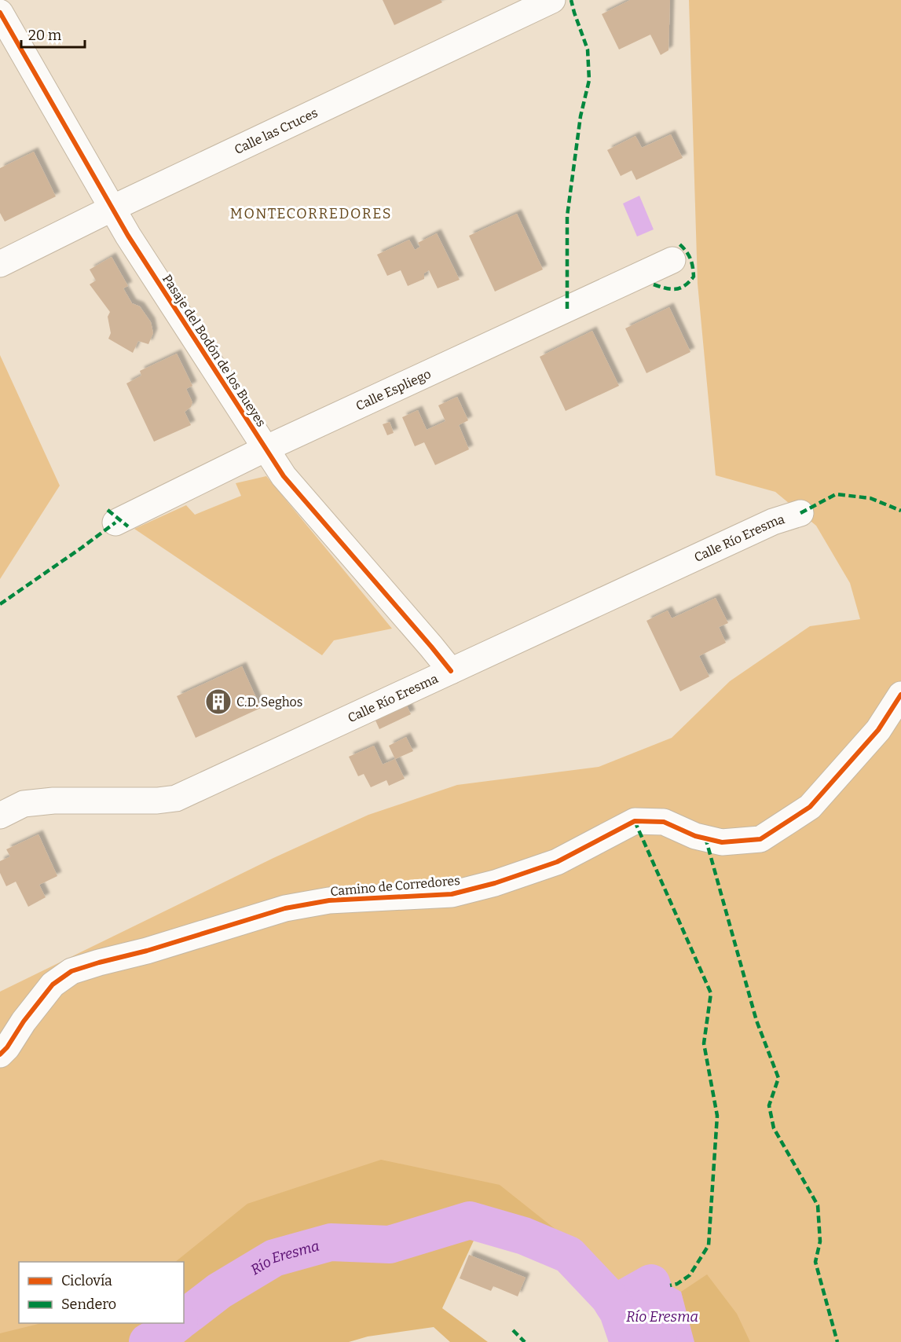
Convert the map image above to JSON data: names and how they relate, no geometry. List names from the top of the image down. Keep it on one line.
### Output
{"streets":{"street":["Calle las Cruces","Pasaje del Bodón de los Bueyes","Calle Espliego","Calle Río Eresma","Camino de Corredores"]},"crossings":[["Calle las Cruces","Pasaje del Bodón de los Bueyes"],["Pasaje del Bodón de los Bueyes","Calle Espliego"],["Pasaje del Bodón de los Bueyes","Calle Río Eresma"]],"districts":["MONTECORREDORES"],"water":["Río Eresma"],"places":{"building":["C.D. Seghos"]},"legend":["Ciclovía","Sendero"],"scale_bar":"20 m"}
